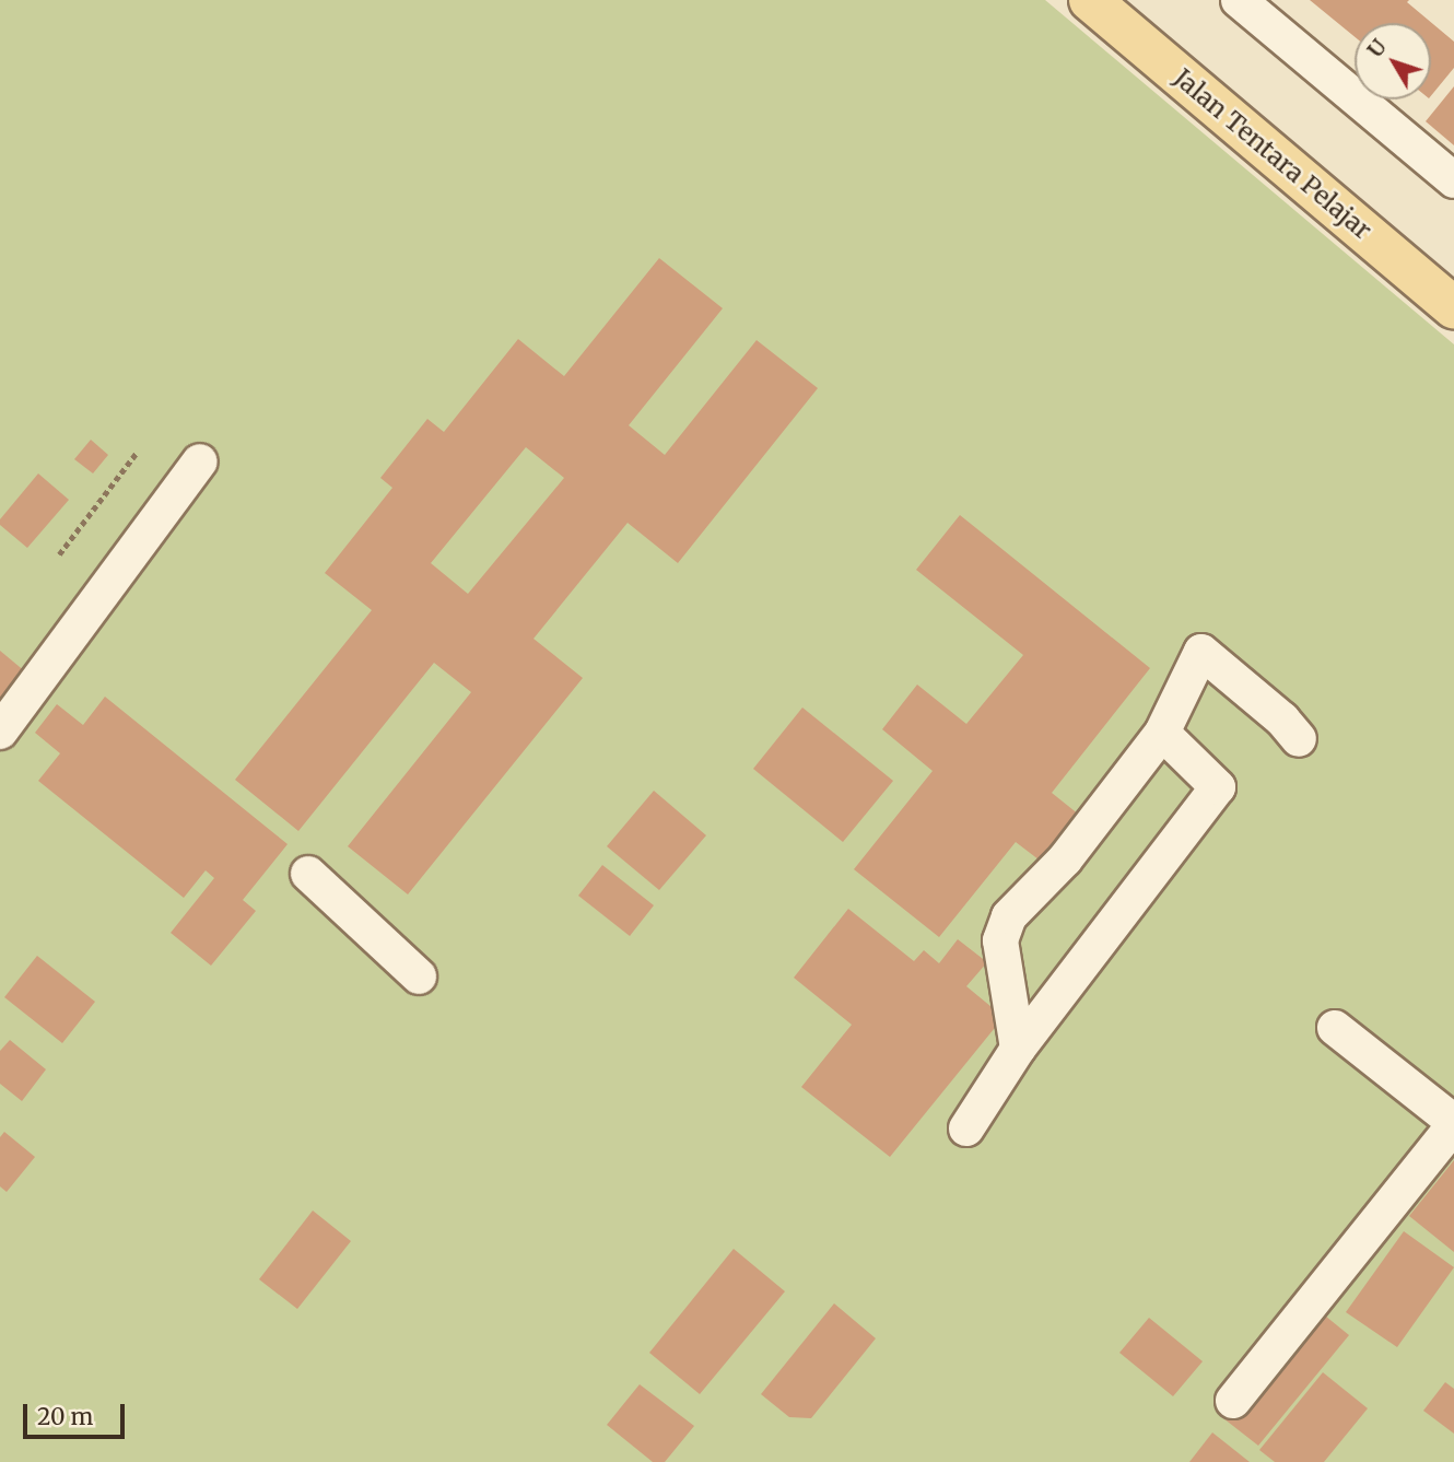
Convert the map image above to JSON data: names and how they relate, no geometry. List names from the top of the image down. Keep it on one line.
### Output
{"streets":{"main road":["Jalan Tentara Pelajar"]},"scale_bar":"20 m","north":"top left"}
